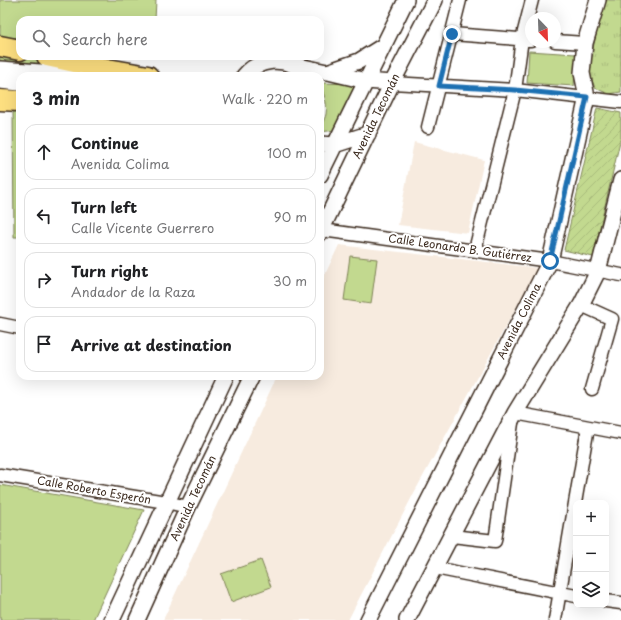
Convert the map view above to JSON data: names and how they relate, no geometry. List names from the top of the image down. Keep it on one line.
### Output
{"streets":{"street":["Avenida Tecomán","Calle Leonardo B. Gutiérrez","Avenida Colima","Calle Roberto Esperón"]},"crossings":[["Avenida Tecomán","Calle Roberto Esperón"],["Calle Leonardo B. Gutiérrez","Avenida Colima"]],"north":"bottom right","page":{"search":"Search here","heading":["3 min","Walk · 220 m"],"list":[["Continue","Avenida Colima","100 m"],["Turn left","Calle Vicente Guerrero","90 m"],["Turn right","Andador de la Raza","30 m"],"Arrive at destination"],"map_buttons":["+","−"]}}
